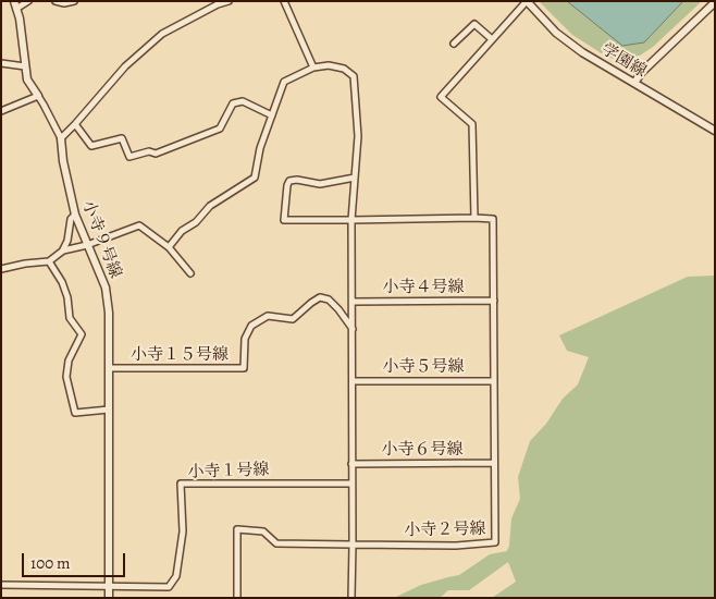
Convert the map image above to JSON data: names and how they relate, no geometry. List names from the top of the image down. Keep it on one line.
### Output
{"streets":{"street":["学園線","小寺９号線","小寺４号線","小寺１５号線","小寺５号線","小寺６号線","小寺１号線","小寺２号線"]},"crossings":[["小寺９号線","小寺１５号線"],["小寺９号線","小寺１号線"],["小寺４号線","小寺２号線"],["小寺５号線","小寺２号線"],["小寺６号線","小寺２号線"]],"scale_bar":"100 m"}
